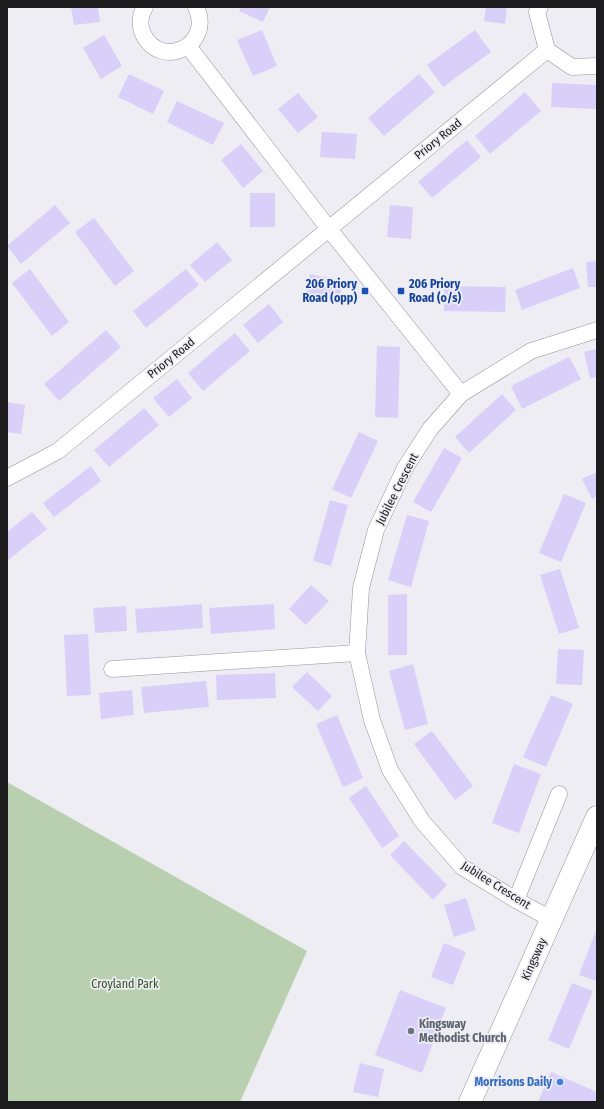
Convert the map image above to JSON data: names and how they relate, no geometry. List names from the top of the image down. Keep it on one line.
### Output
{"streets":{"street":["Priory Road","Jubilee Crescent","Kingsway"]},"crossings":[["Jubilee Crescent","Kingsway"]],"parks":["Croyland Park"],"places":{"transit":["206 Priory Road (opp)","206 Priory Road (o/s)"],"other":["Kingsway Methodist Church","Morrisons Daily"]}}
